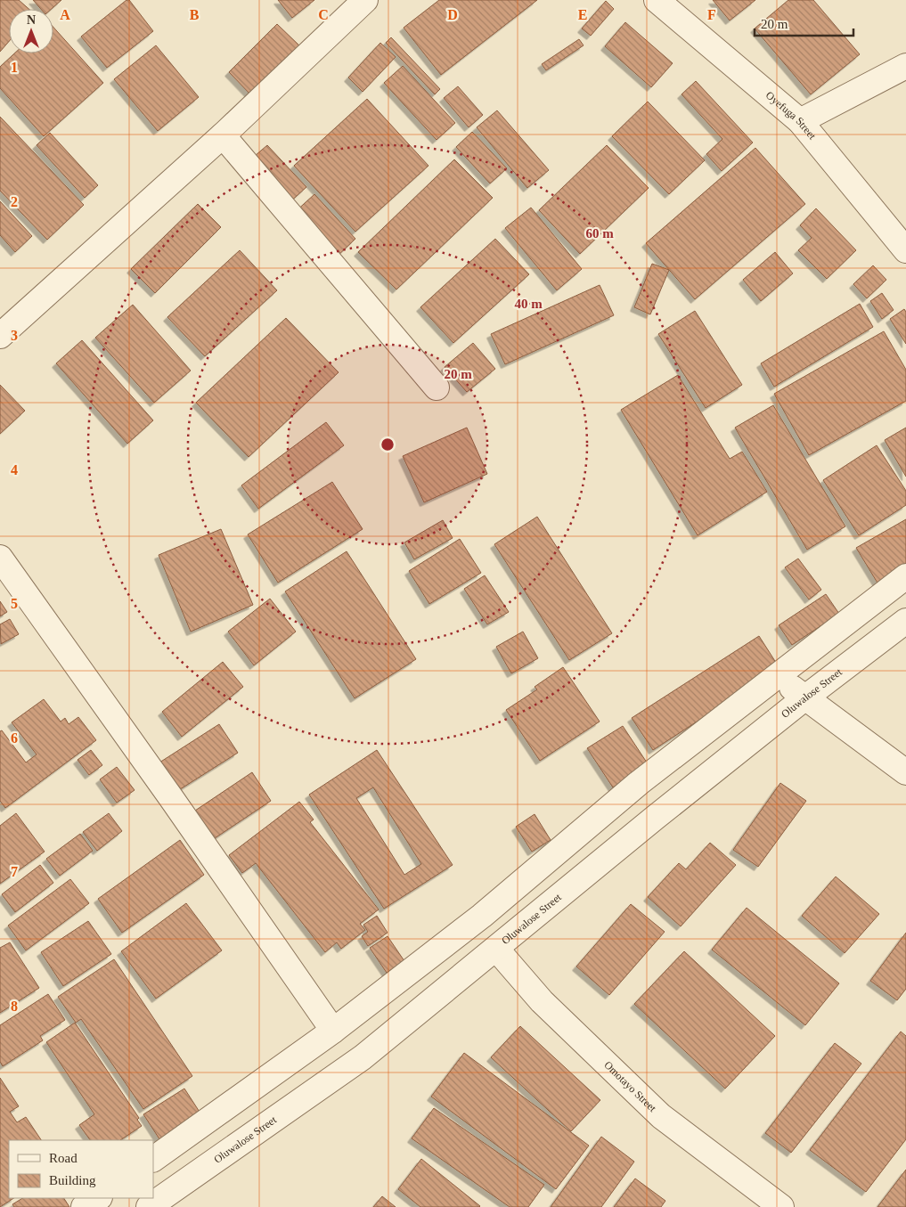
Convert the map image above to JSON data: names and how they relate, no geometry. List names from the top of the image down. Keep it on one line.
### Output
{"streets":{"street":["Oyefuga Street","Oluwalose Street","Omotayo Street"]},"crossings":[["Oluwalose Street","Omotayo Street"]],"legend":["Road","Building"],"scale_bar":"20 m","north":"top","grid":{"columns":["A","B","C","D","E","F"],"rows":["1","2","3","4","5","6","7","8"]},"rings":["60 m","40 m","20 m"]}
